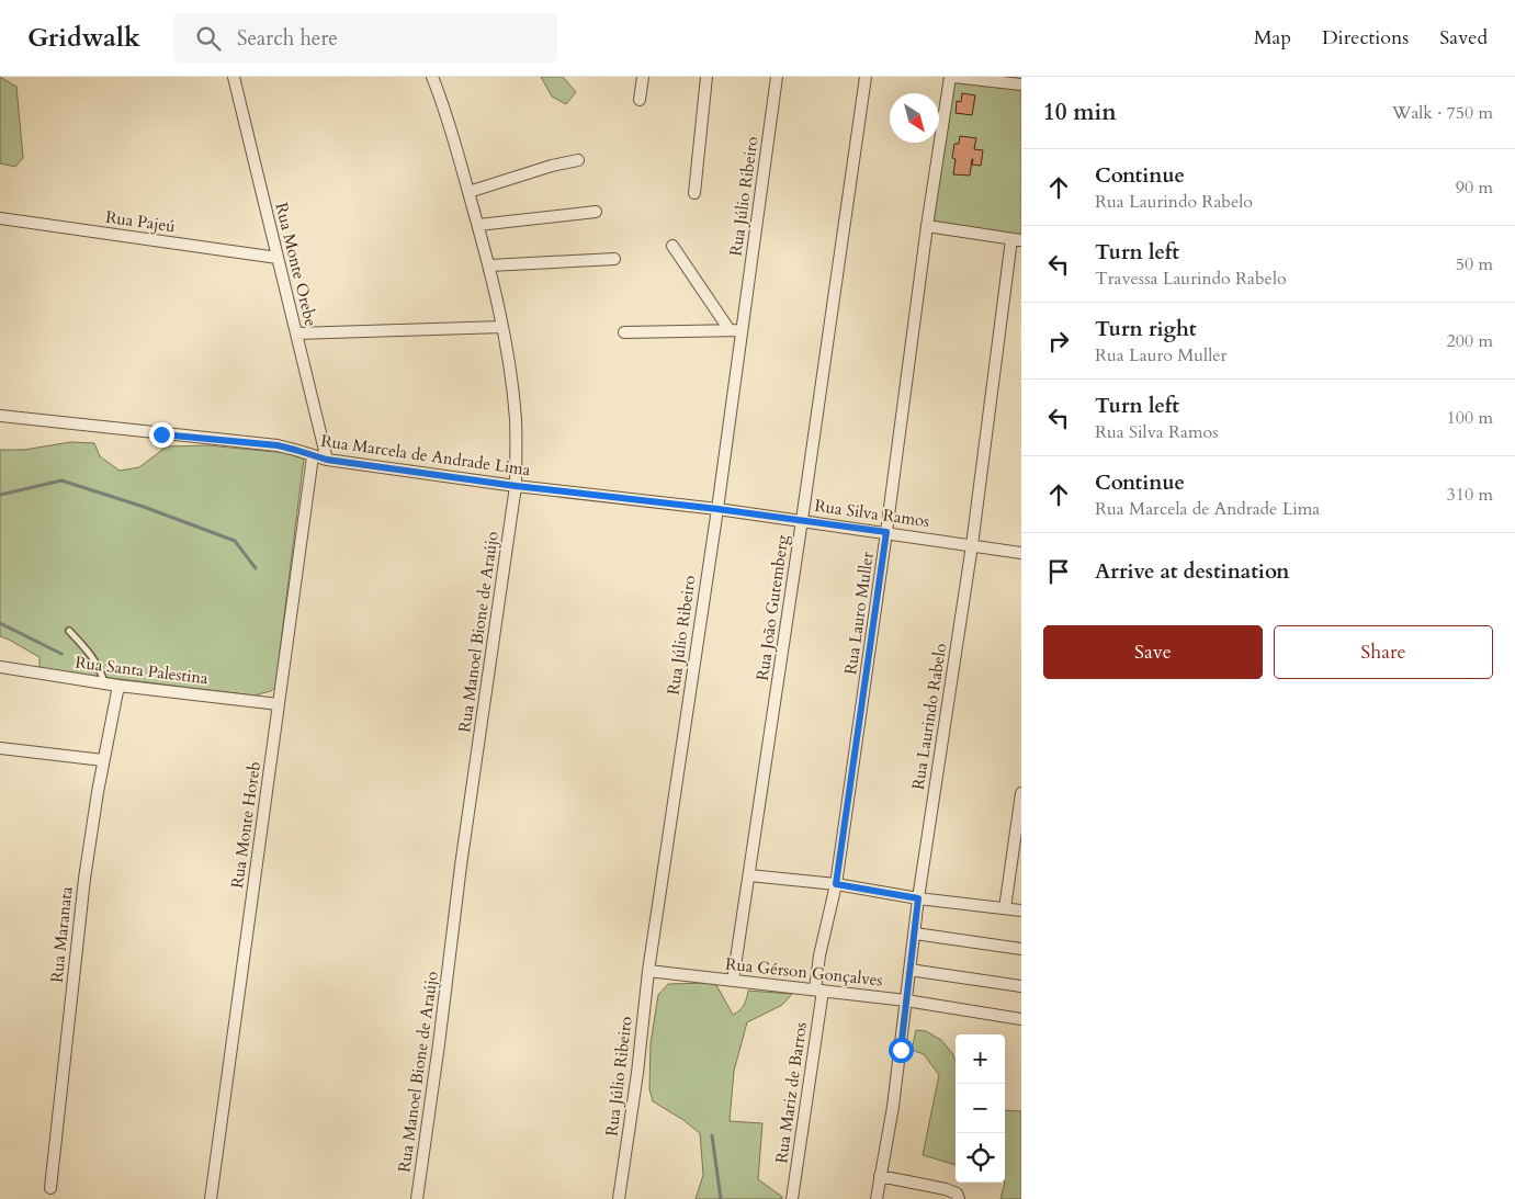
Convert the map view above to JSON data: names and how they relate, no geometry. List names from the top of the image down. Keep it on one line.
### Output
{"streets":{"street":["Rua Júlio Ribeiro","Rua Pajeú","Rua Monte Orebe","Rua Marcela de Andrade Lima","Rua Silva Ramos","Rua João Gutemberg","Rua Lauro Muller","Rua Manoel Bione de Araújo","Rua Santa Palestina","Rua Laurindo Rabelo","Rua Monte Horeb","Rua Maranata","Rua Gérson Gonçalves","Rua Mariz de Barros"]},"crossings":[["Rua Júlio Ribeiro","Rua Marcela de Andrade Lima"],["Rua Júlio Ribeiro","Rua Silva Ramos"],["Rua Júlio Ribeiro","Rua Gérson Gonçalves"],["Rua Pajeú","Rua Monte Orebe"],["Rua Monte Orebe","Rua Marcela de Andrade Lima"],["Rua Marcela de Andrade Lima","Rua Silva Ramos"],["Rua Marcela de Andrade Lima","Rua Manoel Bione de Araújo"],["Rua Marcela de Andrade Lima","Rua Monte Horeb"],["Rua Silva Ramos","Rua João Gutemberg"],["Rua Silva Ramos","Rua Lauro Muller"],["Rua Silva Ramos","Rua Laurindo Rabelo"],["Rua João Gutemberg","Rua Gérson Gonçalves"],["Rua Lauro Muller","Rua Gérson Gonçalves"],["Rua Lauro Muller","Rua Mariz de Barros"],["Rua Santa Palestina","Rua Monte Horeb"],["Rua Santa Palestina","Rua Maranata"],["Rua Laurindo Rabelo","Rua Gérson Gonçalves"],["Rua Gérson Gonçalves","Rua Mariz de Barros"]],"north":"bottom right","page":{"header":"Gridwalk","search":"Search here","nav":["Map","Directions","Saved"],"heading":["10 min","Walk · 750 m"],"list":[["Continue","Rua Laurindo Rabelo","90 m"],["Turn left","Travessa Laurindo Rabelo","50 m"],["Turn right","Rua Lauro Muller","200 m"],["Turn left","Rua Silva Ramos","100 m"],["Continue","Rua Marcela de Andrade Lima","310 m"],"Arrive at destination"],"buttons":["Save","Share"],"map_buttons":["+","−"]}}
